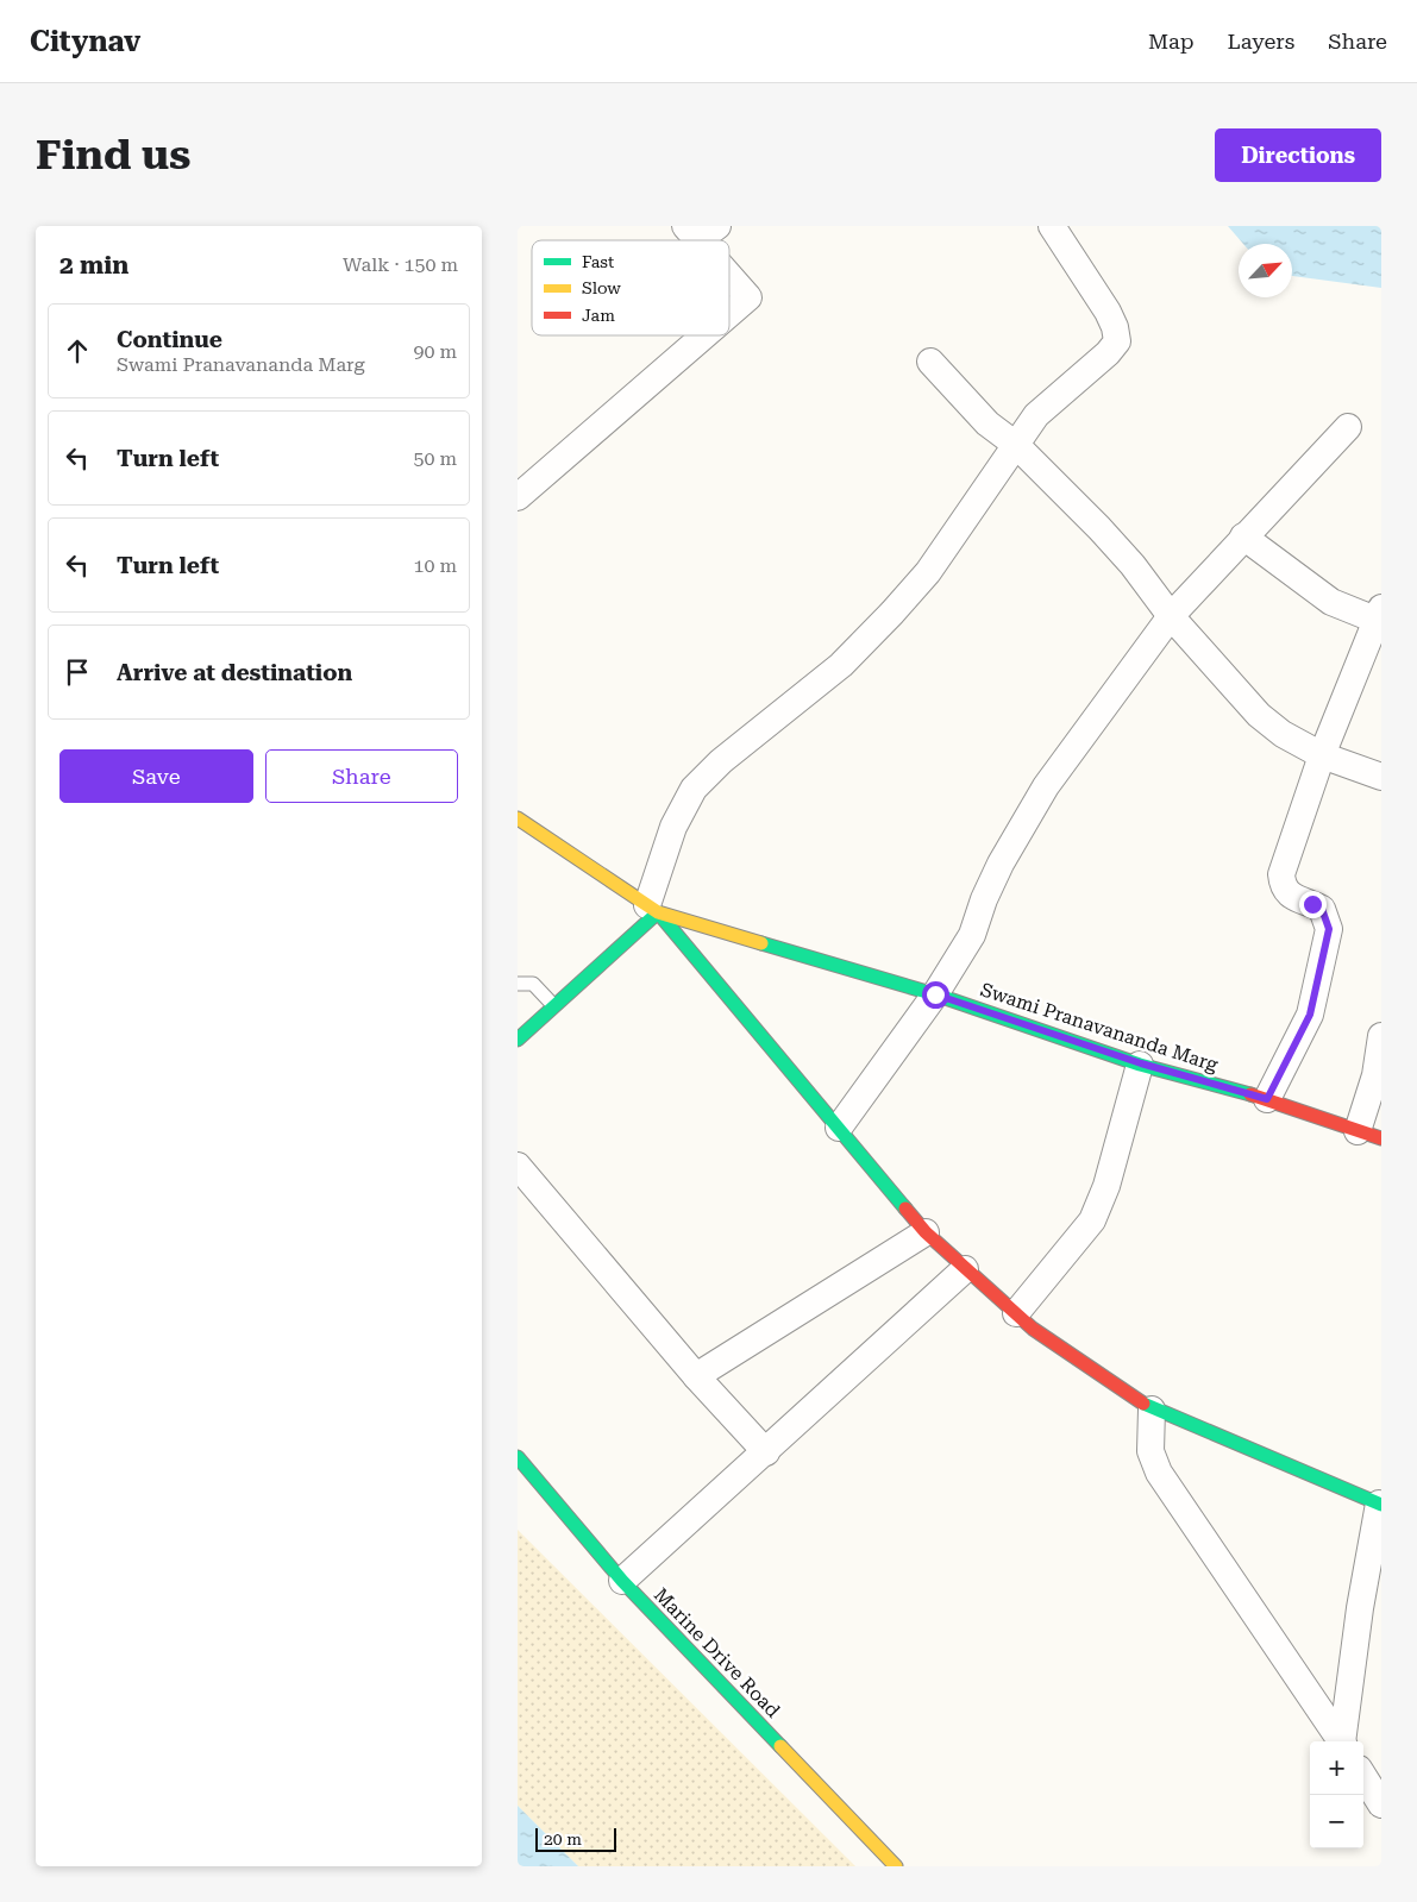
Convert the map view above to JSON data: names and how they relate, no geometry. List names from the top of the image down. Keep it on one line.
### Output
{"streets":{"main road":["Swami Pranavananda Marg","Marine Drive Road"]},"legend":["Fast","Slow","Jam"],"scale_bar":"20 m","north":"top right","page":{"header":"Citynav","nav":["Map","Layers","Share"],"buttons":["Directions",["Save","Share"]],"title":"Find us","heading":["2 min","Walk · 150 m"],"list":[["Continue","Swami Pranavananda Marg","90 m"],["Turn left","50 m"],["Turn left","10 m"],"Arrive at destination"],"map_buttons":["+","−"],"scale":"20 m"}}
